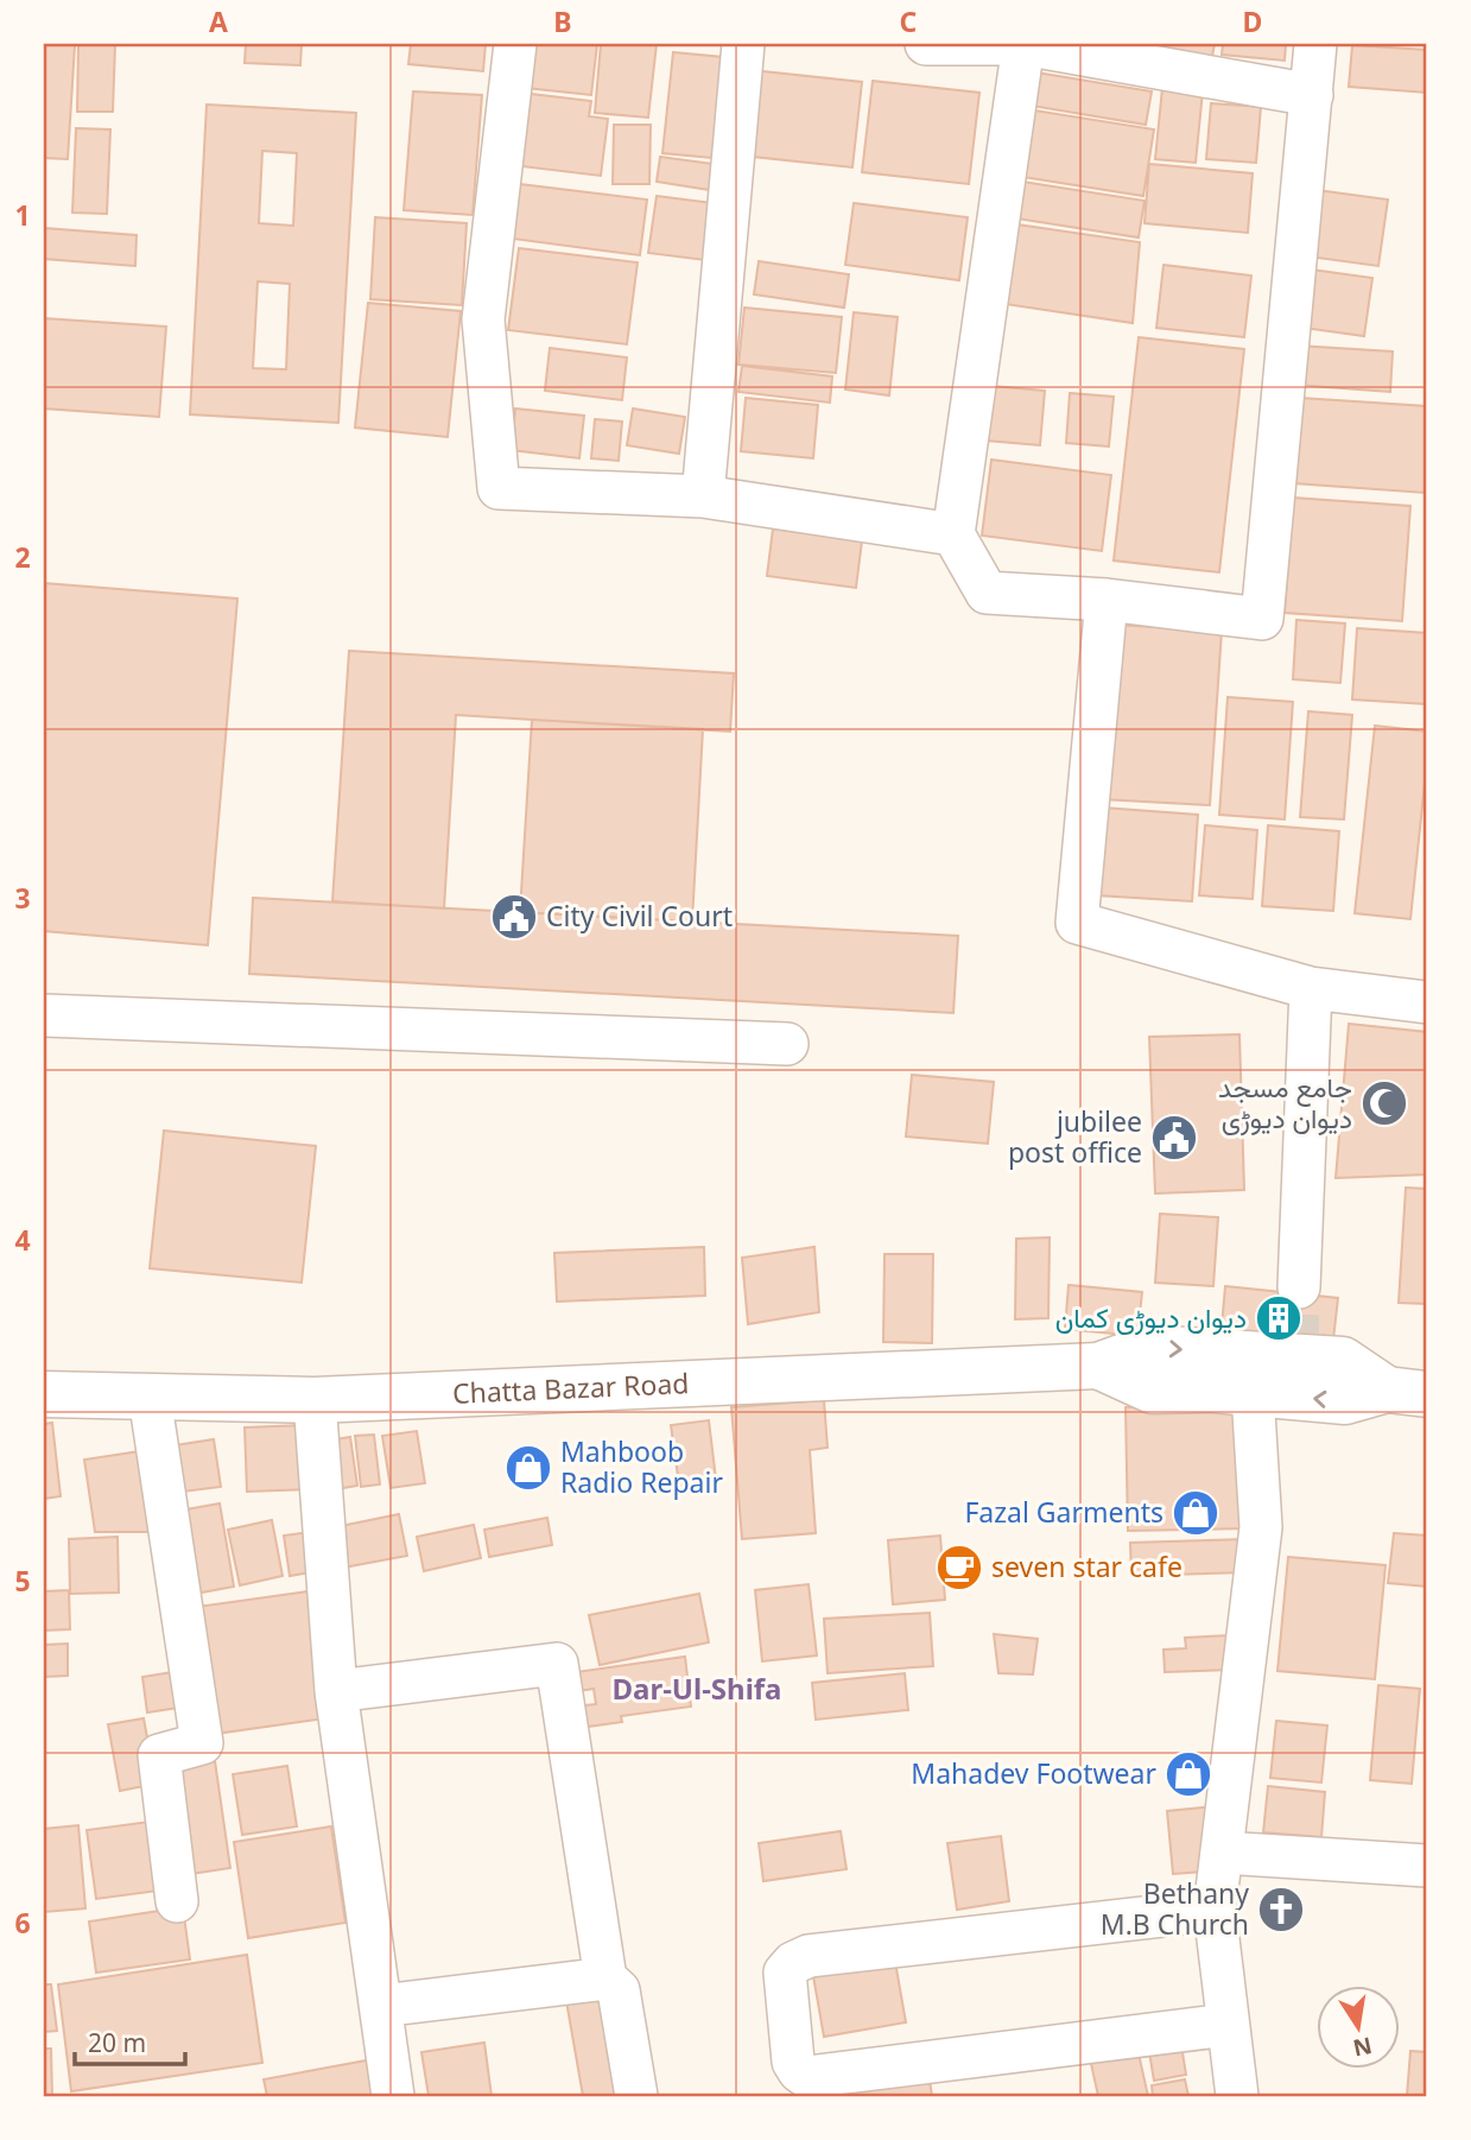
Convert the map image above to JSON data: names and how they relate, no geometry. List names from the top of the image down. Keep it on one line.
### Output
{"streets":{"street":["Chatta Bazar Road"]},"districts":["Dar-Ul-Shifa"],"places":{"public building":["City Civil Court","jubilee post office"],"mosque":["جامع مسجد دیوان دیوڑی"],"building":["دیوان دیوڑی کمان"],"shop":["Mahboob Radio Repair","Fazal Garments","Mahadev Footwear"],"cafe":["seven star cafe"],"church":["Bethany M.B Church"]},"scale_bar":"20 m","north":"bottom","grid":{"columns":["A","B","C","D"],"rows":["1","2","3","4","5","6"]}}
